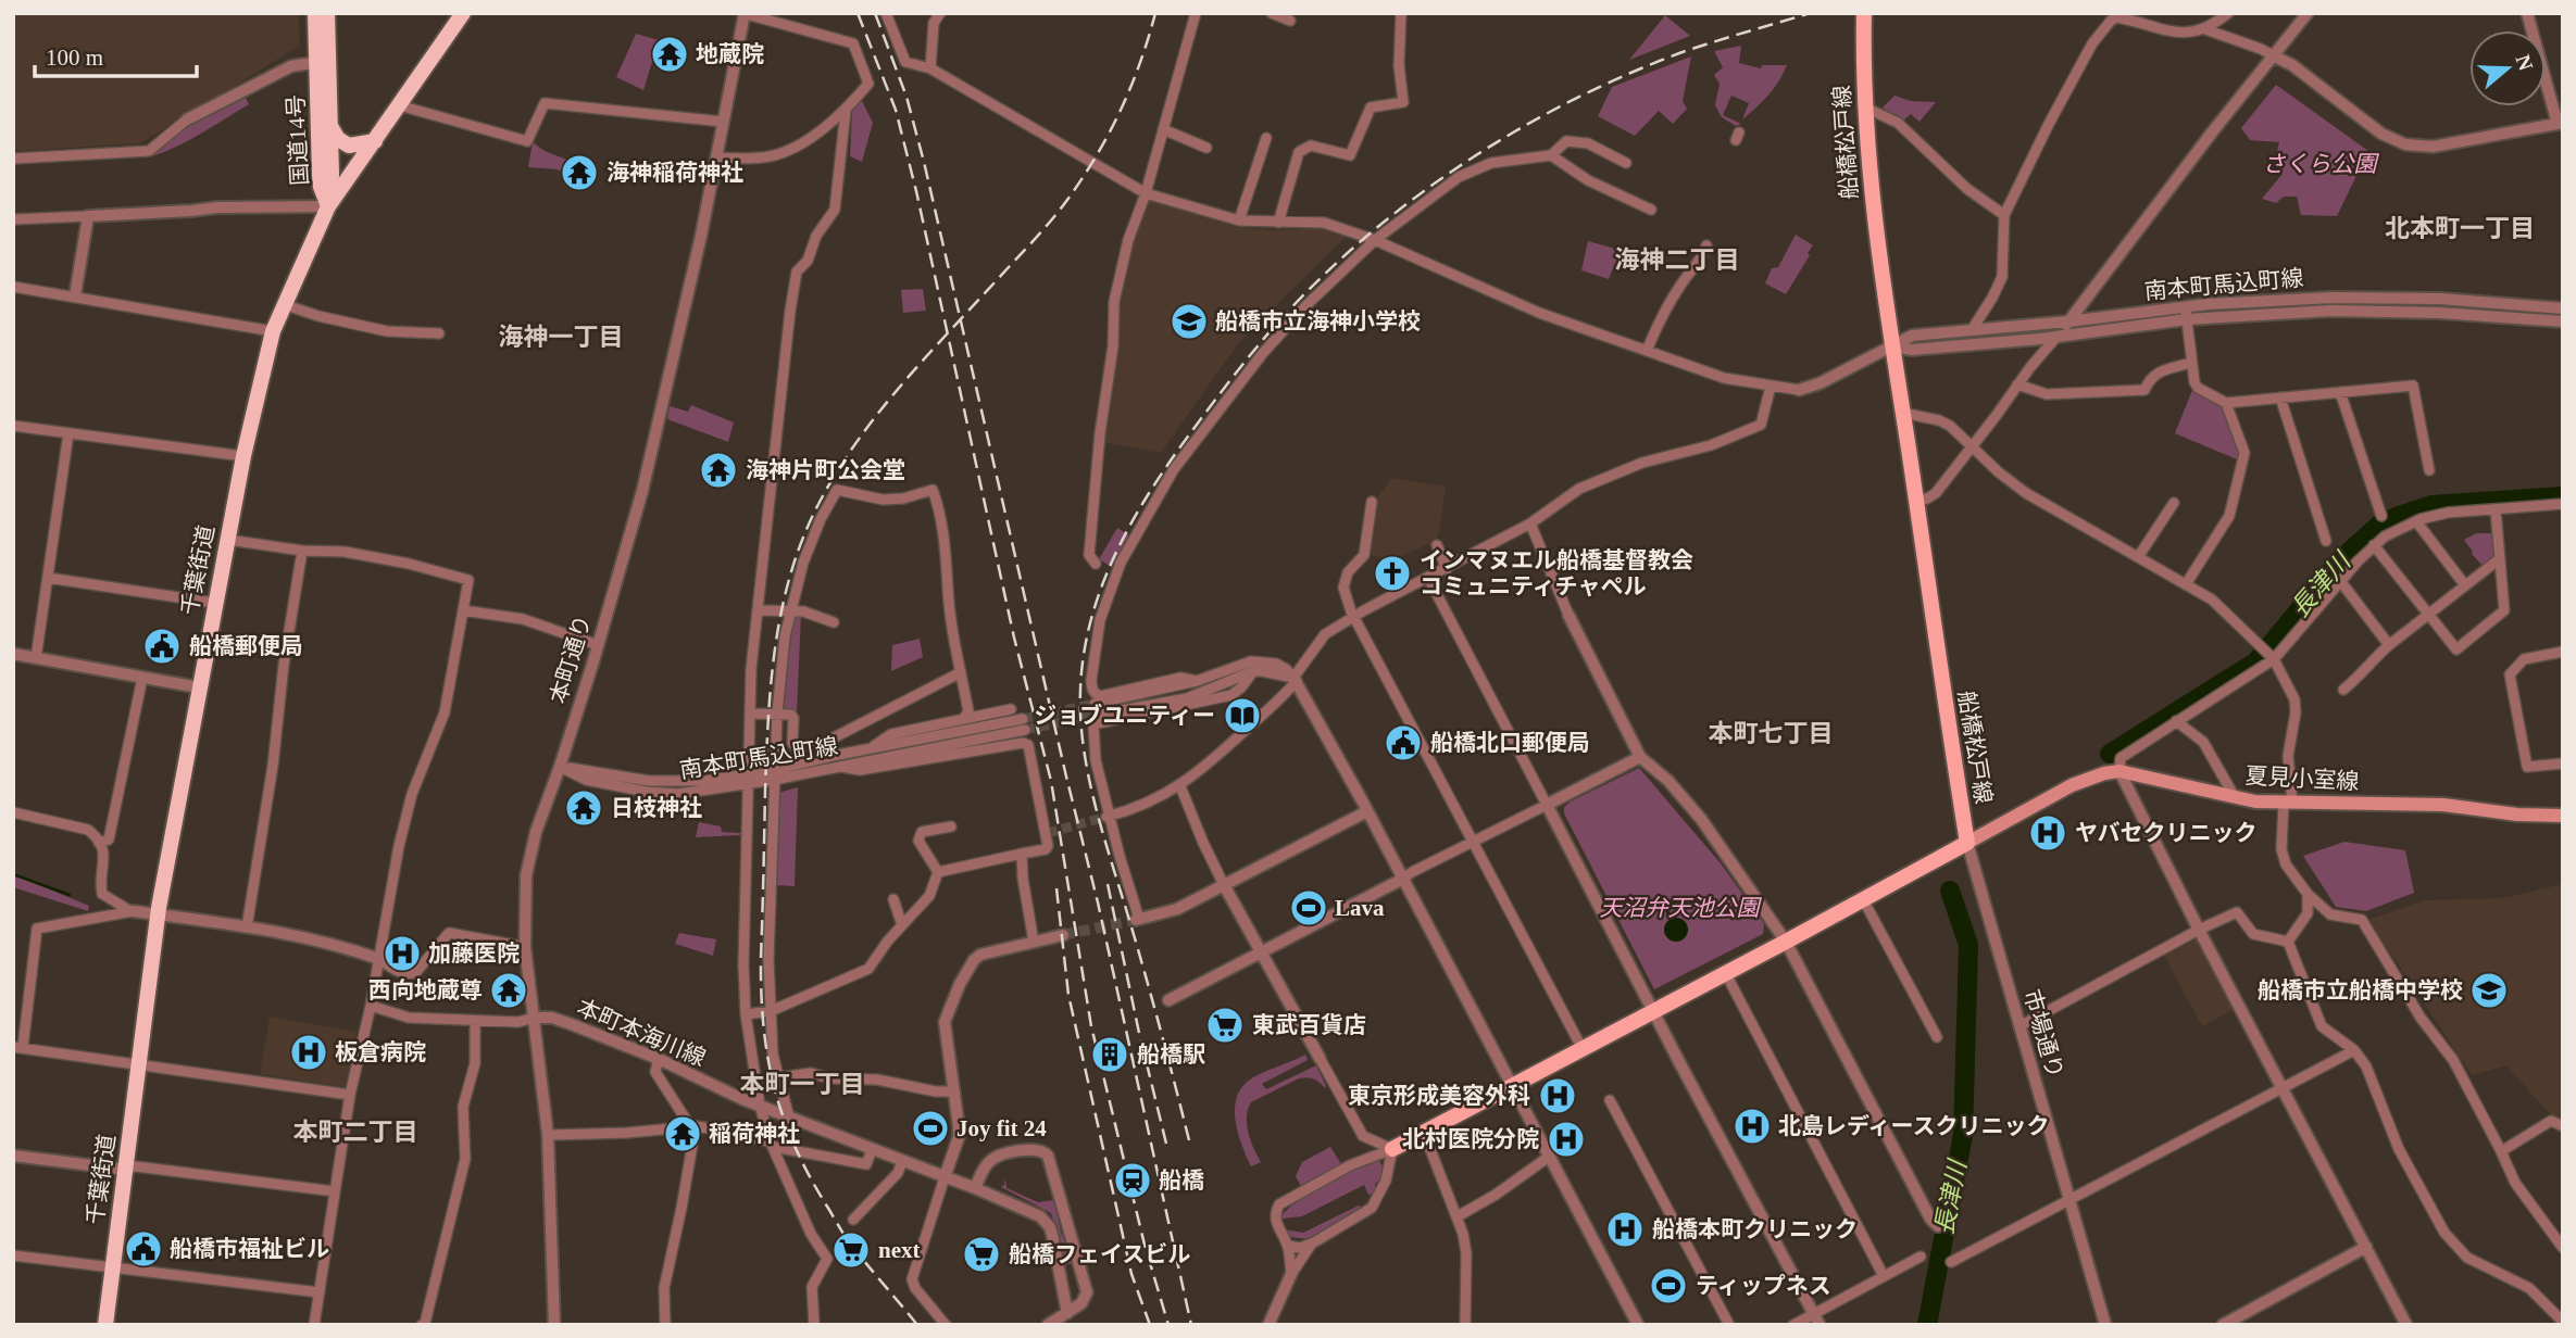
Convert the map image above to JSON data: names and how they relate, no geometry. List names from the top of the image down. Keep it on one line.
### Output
{"streets":{"highway":["国道14号","千葉街道"],"main road":["船橋松戸線","夏見小室線"],"street":["南本町馬込町線","本町通り","本町本海川線","市場通り"]},"crossings":[["国道14号","千葉街道"],["船橋松戸線","南本町馬込町線"],["船橋松戸線","夏見小室線"],["船橋松戸線","市場通り"],["南本町馬込町線","本町通り"],["本町通り","本町本海川線"],["夏見小室線","市場通り"]],"districts":["北本町一丁目","海神二丁目","海神一丁目","本町七丁目","本町一丁目","本町二丁目"],"water":["長津川"],"parks":["さくら公園","天沼弁天池公園"],"places":{"temple":["地蔵院","海神稲荷神社","海神片町公会堂","日枝神社","西向地蔵尊","稲荷神社"],"school or university":["船橋市立海神小学校","船橋市立船橋中学校"],"church":["インマヌエル船橋基督教会 コミュニティチャペル"],"public building":["船橋郵便局","船橋北口郵便局","船橋市福祉ビル"],"library":["ジョブユニティー"],"hospital":["ヤバセクリニック","加藤医院","板倉病院","東京形成美容外科","北島レディースクリニック","北村医院分院","船橋本町クリニック"],"sports":["Lava","Joy fit 24","ティップネス"],"supermarket":["東武百貨店","next","船橋フェイスビル"],"building":["船橋駅"],"station":["船橋"]},"scale_bar":"100 m","north":"right"}
